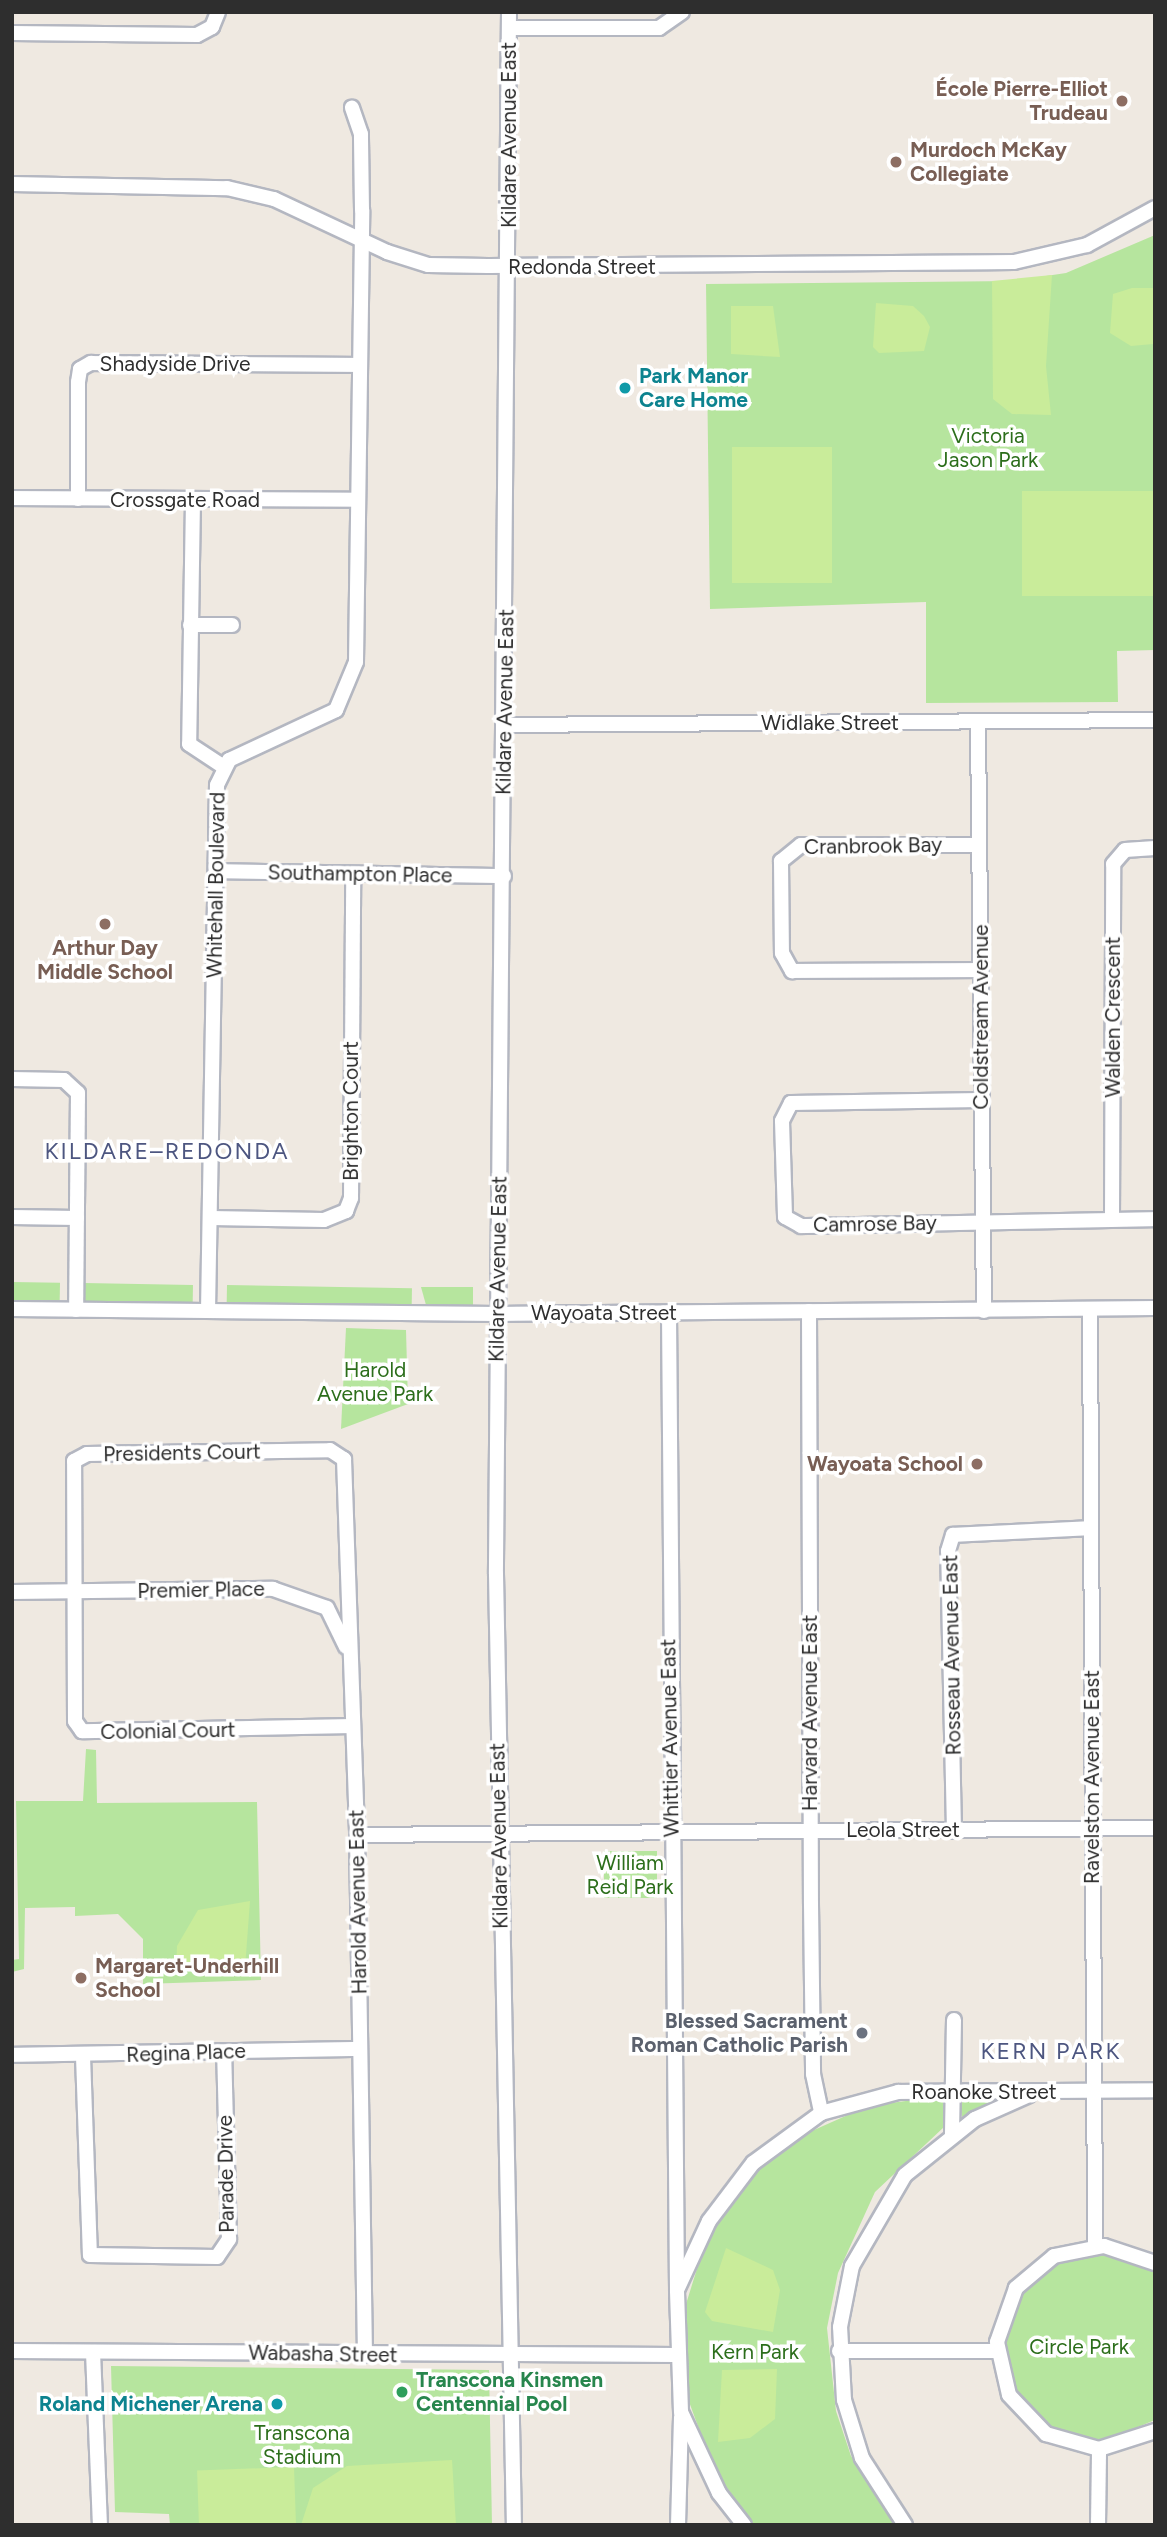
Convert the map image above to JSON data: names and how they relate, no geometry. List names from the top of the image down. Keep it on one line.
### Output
{"streets":{"street":["Kildare Avenue East","Redonda Street","Shadyside Drive","Crossgate Road","Widlake Street","Cranbrook Bay","Southampton Place","Whitehall Boulevard","Coldstream Avenue","Walden Crescent","Brighton Court","Camrose Bay","Wayoata Street","Presidents Court","Premier Place","Rosseau Avenue East","Harvard Avenue East","Colonial Court","Whittier Avenue East","Ravelston Avenue East","Leola Street","Harold Avenue East","Regina Place","Roanoke Street","Parade Drive","Wabasha Street"]},"crossings":[["Kildare Avenue East","Redonda Street"],["Kildare Avenue East","Widlake Street"],["Kildare Avenue East","Southampton Place"],["Kildare Avenue East","Wayoata Street"],["Kildare Avenue East","Leola Street"],["Kildare Avenue East","Wabasha Street"],["Redonda Street","Whitehall Boulevard"],["Shadyside Drive","Crossgate Road"],["Shadyside Drive","Whitehall Boulevard"],["Crossgate Road","Whitehall Boulevard"],["Widlake Street","Coldstream Avenue"],["Cranbrook Bay","Coldstream Avenue"],["Southampton Place","Whitehall Boulevard"],["Southampton Place","Brighton Court"],["Whitehall Boulevard","Brighton Court"],["Whitehall Boulevard","Wayoata Street"],["Coldstream Avenue","Camrose Bay"],["Coldstream Avenue","Wayoata Street"],["Wayoata Street","Harvard Avenue East"],["Wayoata Street","Whittier Avenue East"],["Wayoata Street","Ravelston Avenue East"],["Presidents Court","Premier Place"],["Presidents Court","Colonial Court"],["Presidents Court","Harold Avenue East"],["Premier Place","Colonial Court"],["Premier Place","Harold Avenue East"],["Rosseau Avenue East","Ravelston Avenue East"],["Rosseau Avenue East","Leola Street"],["Harvard Avenue East","Leola Street"],["Harvard Avenue East","Roanoke Street"],["Colonial Court","Harold Avenue East"],["Whittier Avenue East","Leola Street"],["Whittier Avenue East","Roanoke Street"],["Ravelston Avenue East","Leola Street"],["Ravelston Avenue East","Roanoke Street"],["Leola Street","Harold Avenue East"],["Harold Avenue East","Regina Place"],["Harold Avenue East","Wabasha Street"],["Regina Place","Parade Drive"],["Roanoke Street","Wabasha Street"]],"districts":["KILDARE–REDONDA","KERN PARK"],"parks":["Victoria Jason Park","Harold Avenue Park","William Reid Park","Circle Park","Kern Park","Transcona Stadium"],"places":["École Pierre-Elliot Trudeau","Murdoch McKay Collegiate","Park Manor Care Home","Arthur Day Middle School","Wayoata School","Margaret-Underhill School","Blessed Sacrament Roman Catholic Parish","Transcona Kinsmen Centennial Pool","Roland Michener Arena"]}
